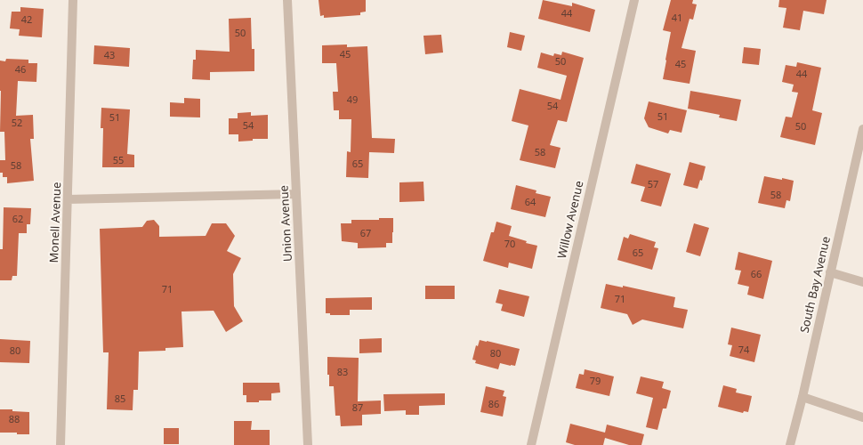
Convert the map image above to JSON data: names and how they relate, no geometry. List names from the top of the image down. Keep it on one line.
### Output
{"streets":{"street":["Willow Avenue","Monell Avenue","Union Avenue","South Bay Avenue"]},"house_numbers":["44","41","42","50","45","43","50","45","46","44","49","54","51","51","52","54","50","58","55","65","58","57","58","64","62","67","70","65","66","71","71","74","80","80","83","79","85","86","87","88"]}
